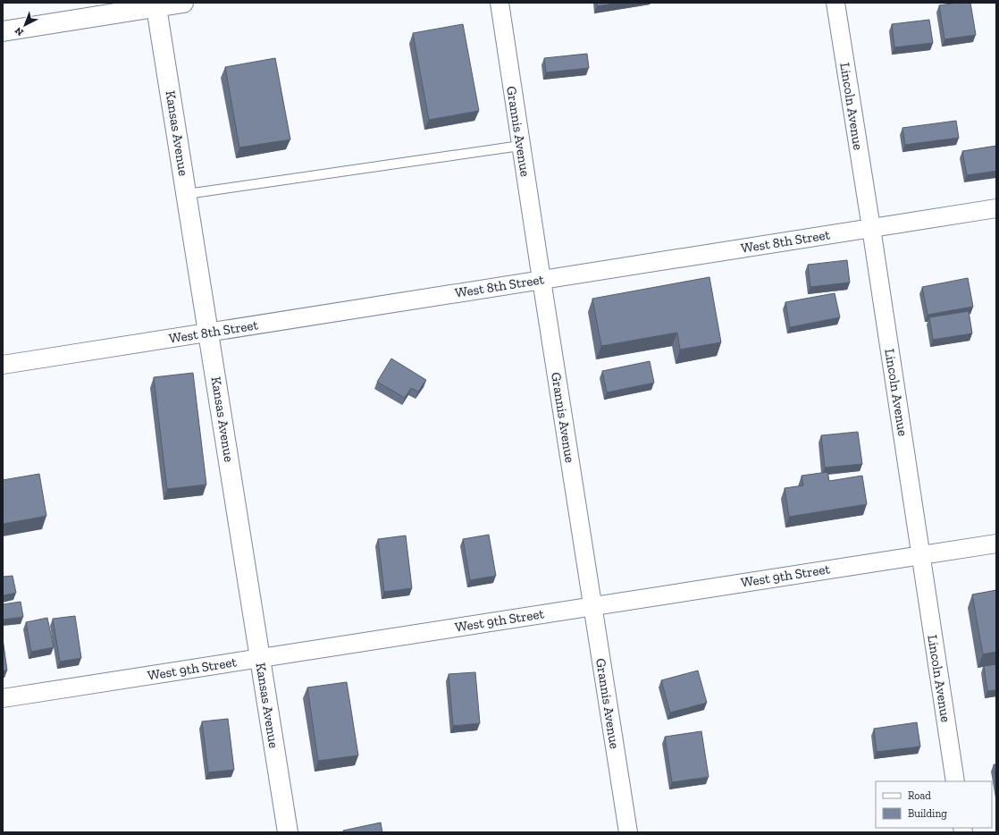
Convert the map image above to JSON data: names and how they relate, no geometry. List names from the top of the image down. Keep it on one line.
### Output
{"streets":{"street":["Lincoln Avenue","Grannis Avenue","Kansas Avenue","West 8th Street","West 9th Street"]},"crossings":[["Lincoln Avenue","West 8th Street"],["Lincoln Avenue","West 9th Street"],["Grannis Avenue","West 8th Street"],["Grannis Avenue","West 9th Street"],["Kansas Avenue","West 8th Street"],["Kansas Avenue","West 9th Street"]],"legend":["Road","Building"],"north":"bottom left"}
